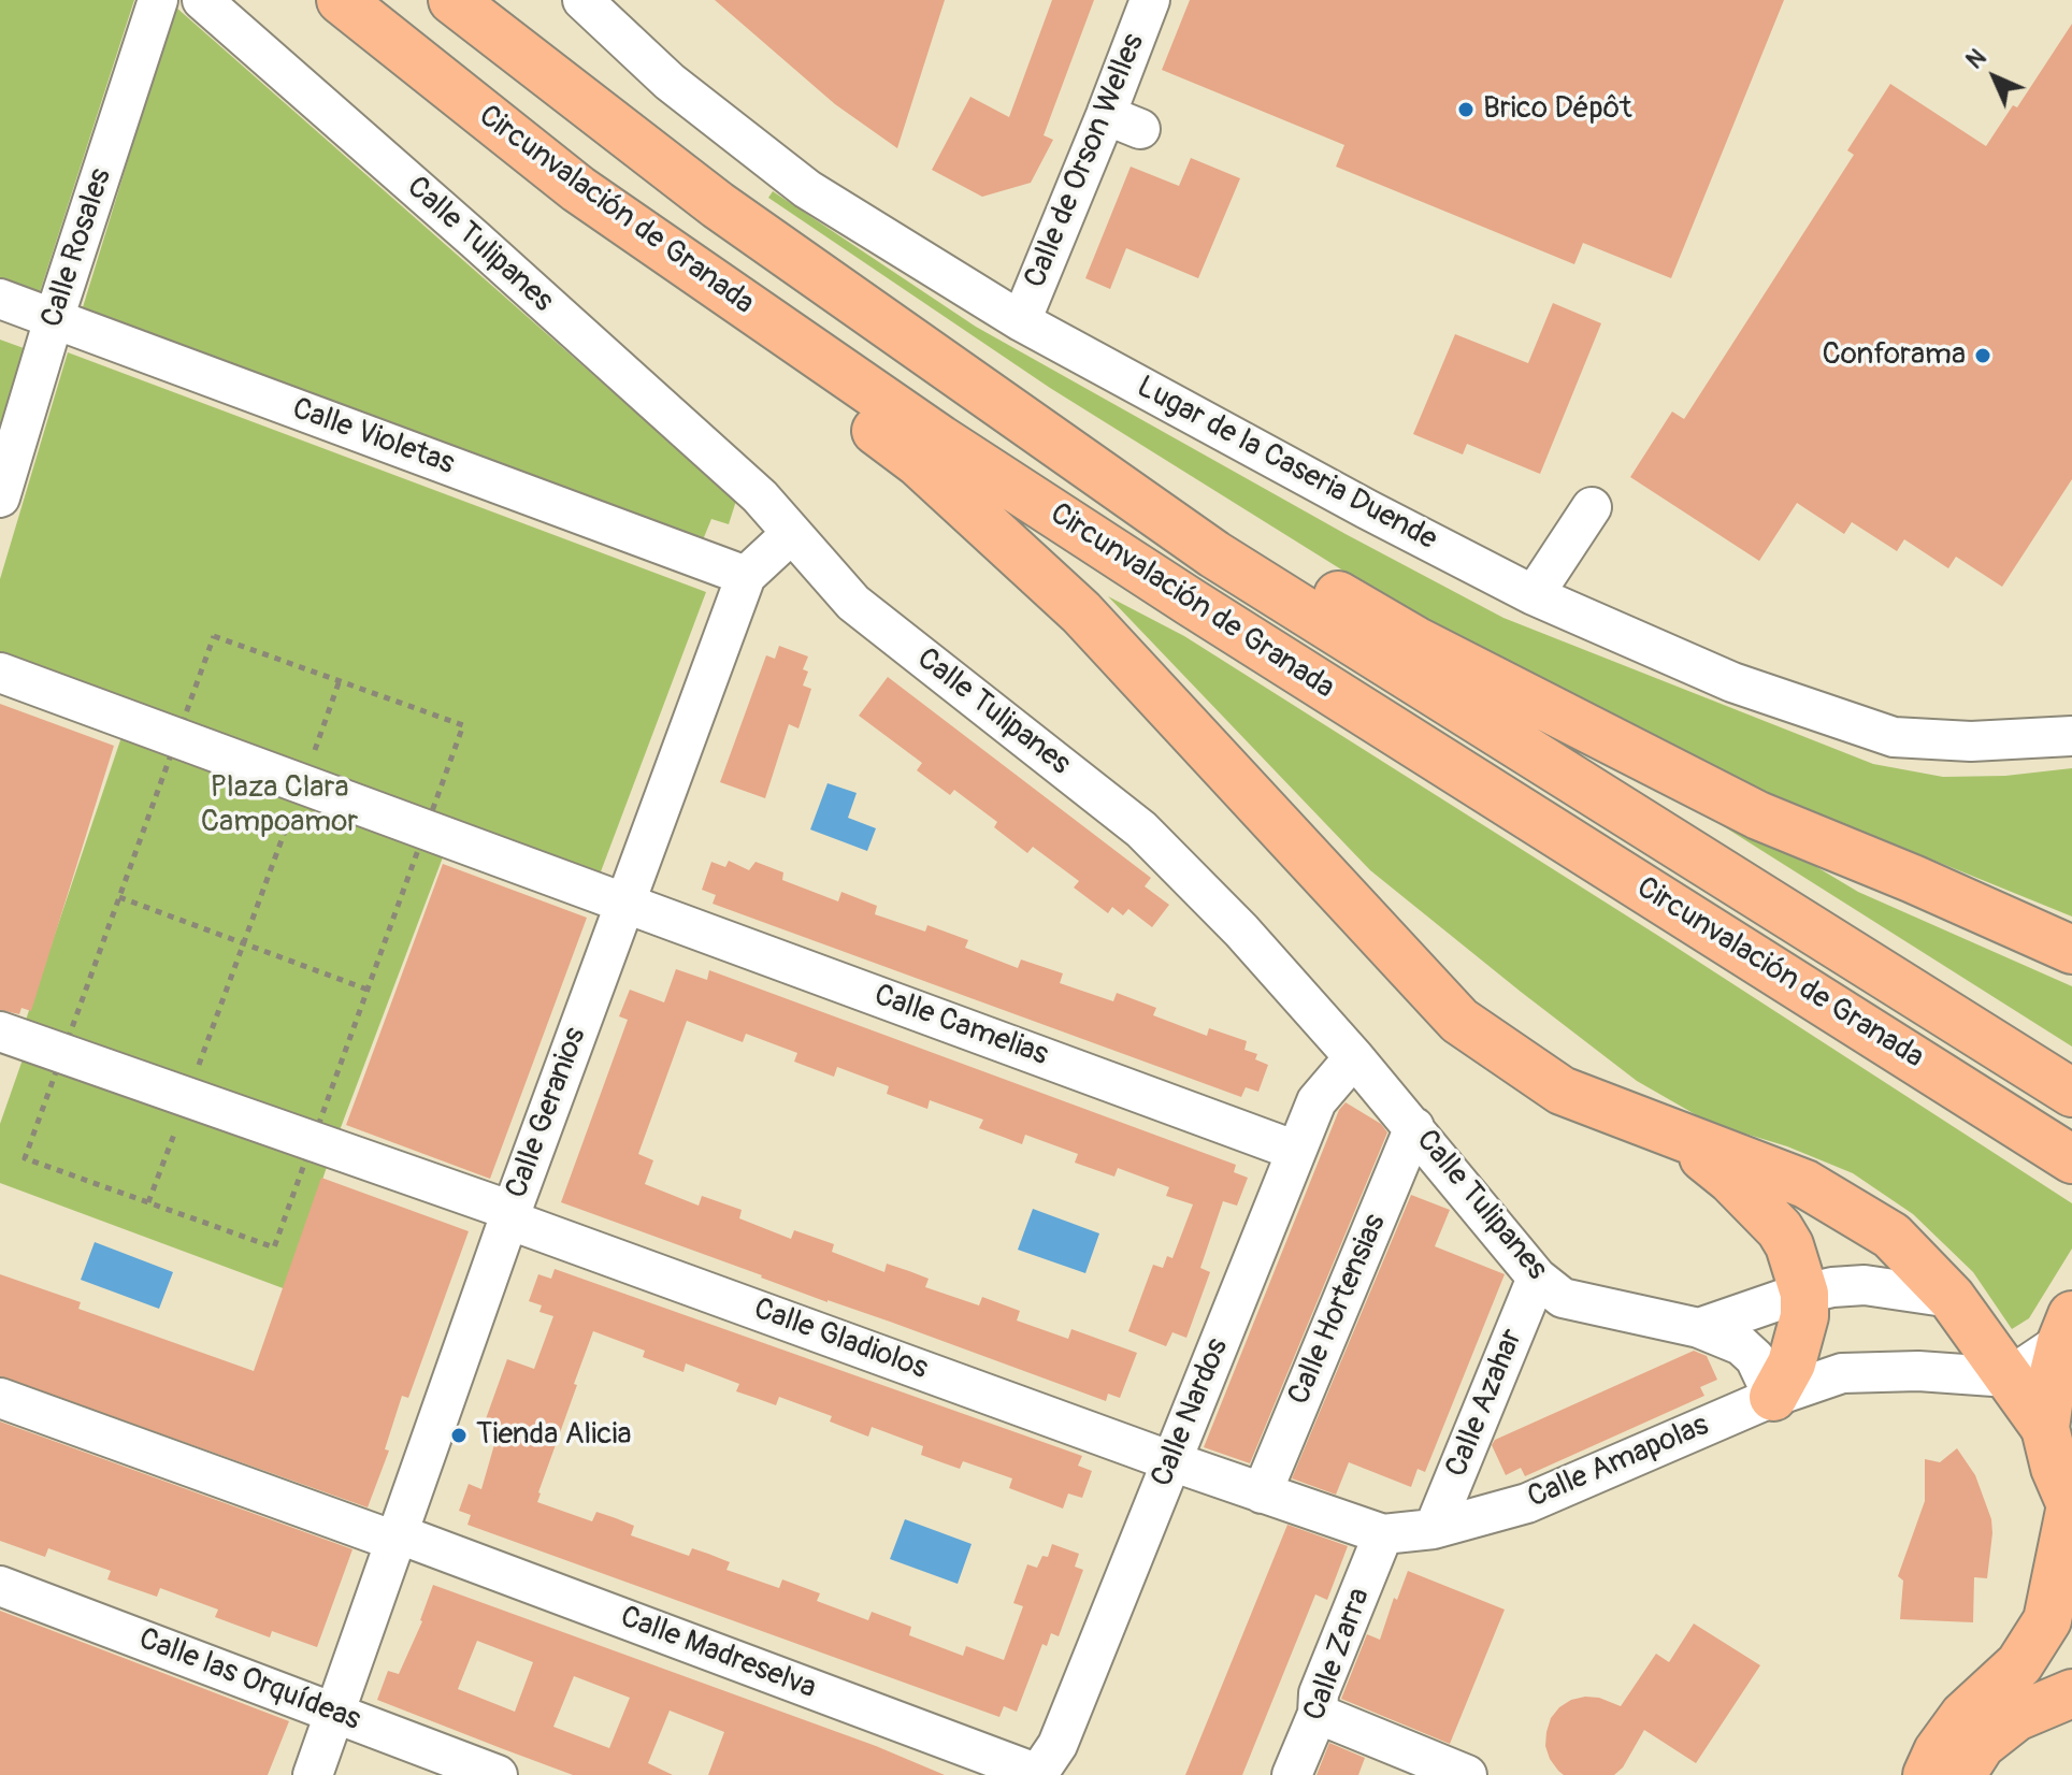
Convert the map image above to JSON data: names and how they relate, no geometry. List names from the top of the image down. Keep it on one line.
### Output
{"streets":{"main road":["Circunvalación de Granada"],"street":["Calle de Orson Welles","Calle Tulipanes","Calle Rosales","Calle Violetas","Lugar de la Caseria Duende","Calle Camelias","Calle Geranios","Calle Hortensias","Calle Gladiolos","Calle Azahar","Calle Nardos","Calle Amapolas","Calle Madreselva","Calle Zarra","Calle las Orquídeas"]},"crossings":[["Calle de Orson Welles","Lugar de la Caseria Duende"],["Calle Tulipanes","Calle Geranios"],["Calle Tulipanes","Calle Hortensias"],["Calle Tulipanes","Calle Azahar"],["Calle Tulipanes","Calle Nardos"],["Calle Tulipanes","Calle Amapolas"],["Calle Rosales","Calle Violetas"],["Calle Violetas","Calle Geranios"],["Calle Camelias","Calle Geranios"],["Calle Camelias","Calle Nardos"],["Calle Geranios","Calle Gladiolos"],["Calle Geranios","Calle Madreselva"],["Calle Geranios","Calle las Orquídeas"],["Calle Hortensias","Calle Amapolas"],["Calle Gladiolos","Calle Nardos"],["Calle Gladiolos","Calle Amapolas"],["Calle Azahar","Calle Amapolas"],["Calle Nardos","Calle Amapolas"],["Calle Nardos","Calle Madreselva"],["Calle Amapolas","Calle Zarra"]],"parks":["Plaza Clara Campoamor"],"places":["Brico Dépôt","Conforama","Tienda Alicia"],"north":"top left"}
